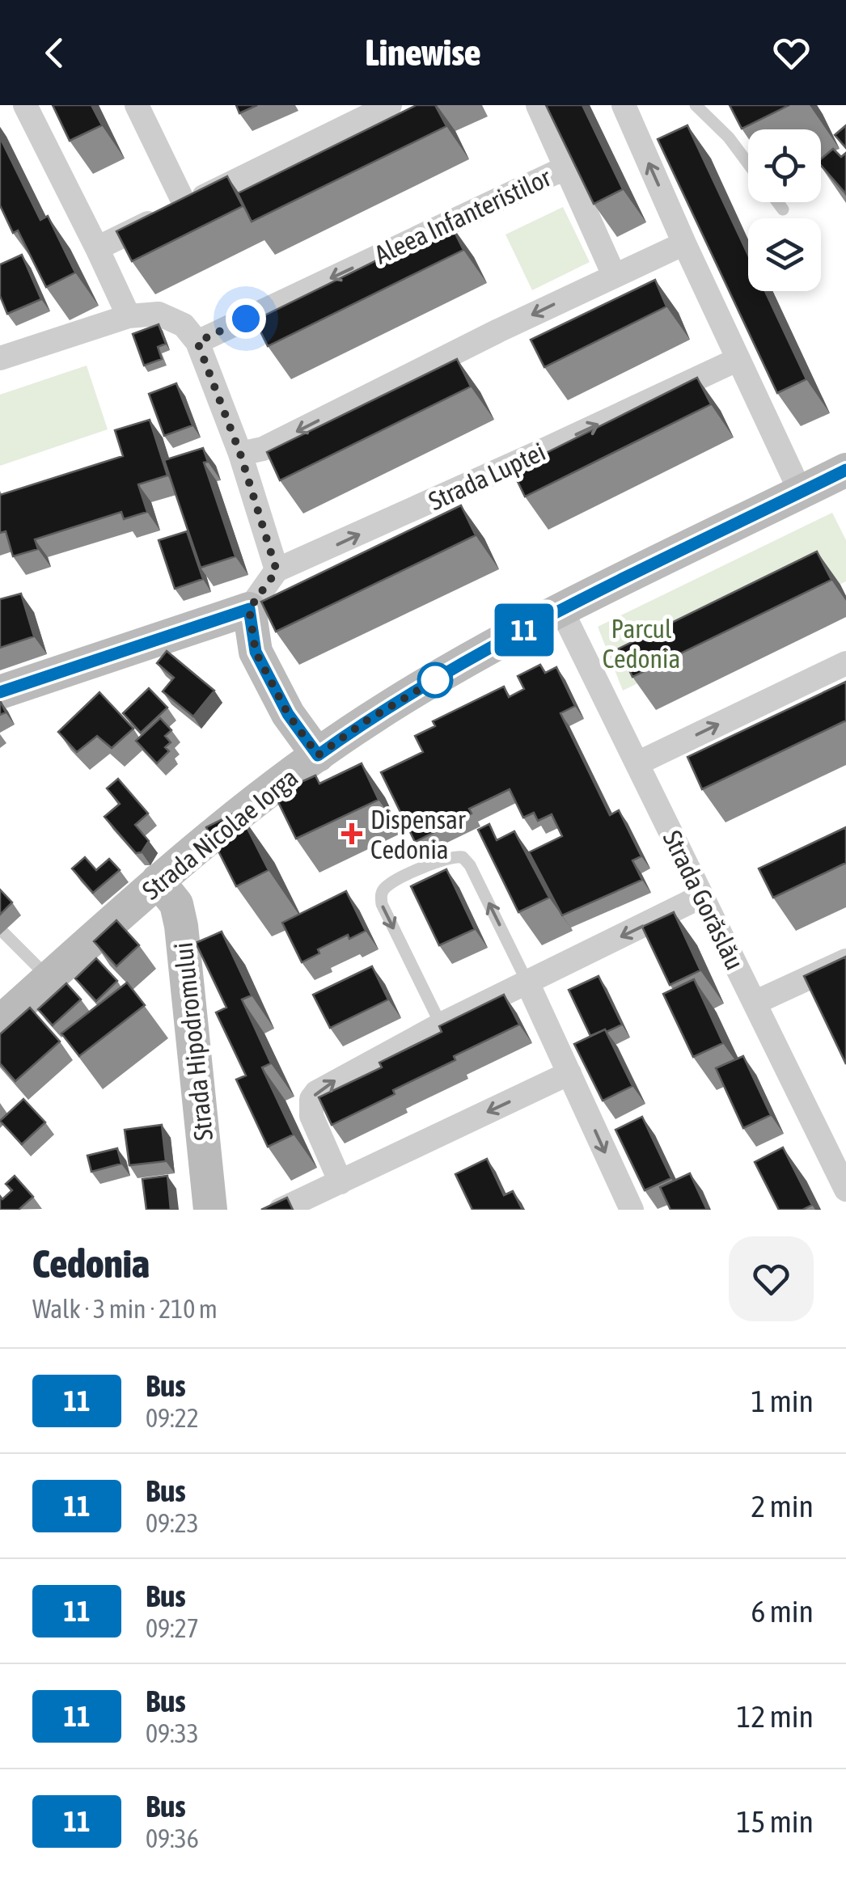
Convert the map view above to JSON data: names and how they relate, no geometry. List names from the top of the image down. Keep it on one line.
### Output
{"streets":{"main road":["Strada Nicolae Iorga","Strada Hipodromului"],"street":["Aleea Infanteristilor","Strada Luptei","Strada Gorăslău"]},"crossings":[["Strada Nicolae Iorga","Strada Gorăslău"],["Strada Nicolae Iorga","Strada Hipodromului"]],"parks":["Parcul Cedonia"],"places":{"health":["Dispensar Cedonia"]},"lines":["bus line 11"],"page":{"header":"Linewise","on_map":"11","heading":["Cedonia","Walk · 3 min · 210 m"],"list":[{"mark":"11","name":"Bus","note":"09:22","value":"1 min"},{"mark":"11","name":"Bus","note":"09:23","value":"2 min"},{"mark":"11","name":"Bus","note":"09:27","value":"6 min"},{"mark":"11","name":"Bus","note":"09:33","value":"12 min"},{"mark":"11","name":"Bus","note":"09:36","value":"15 min"}]}}
